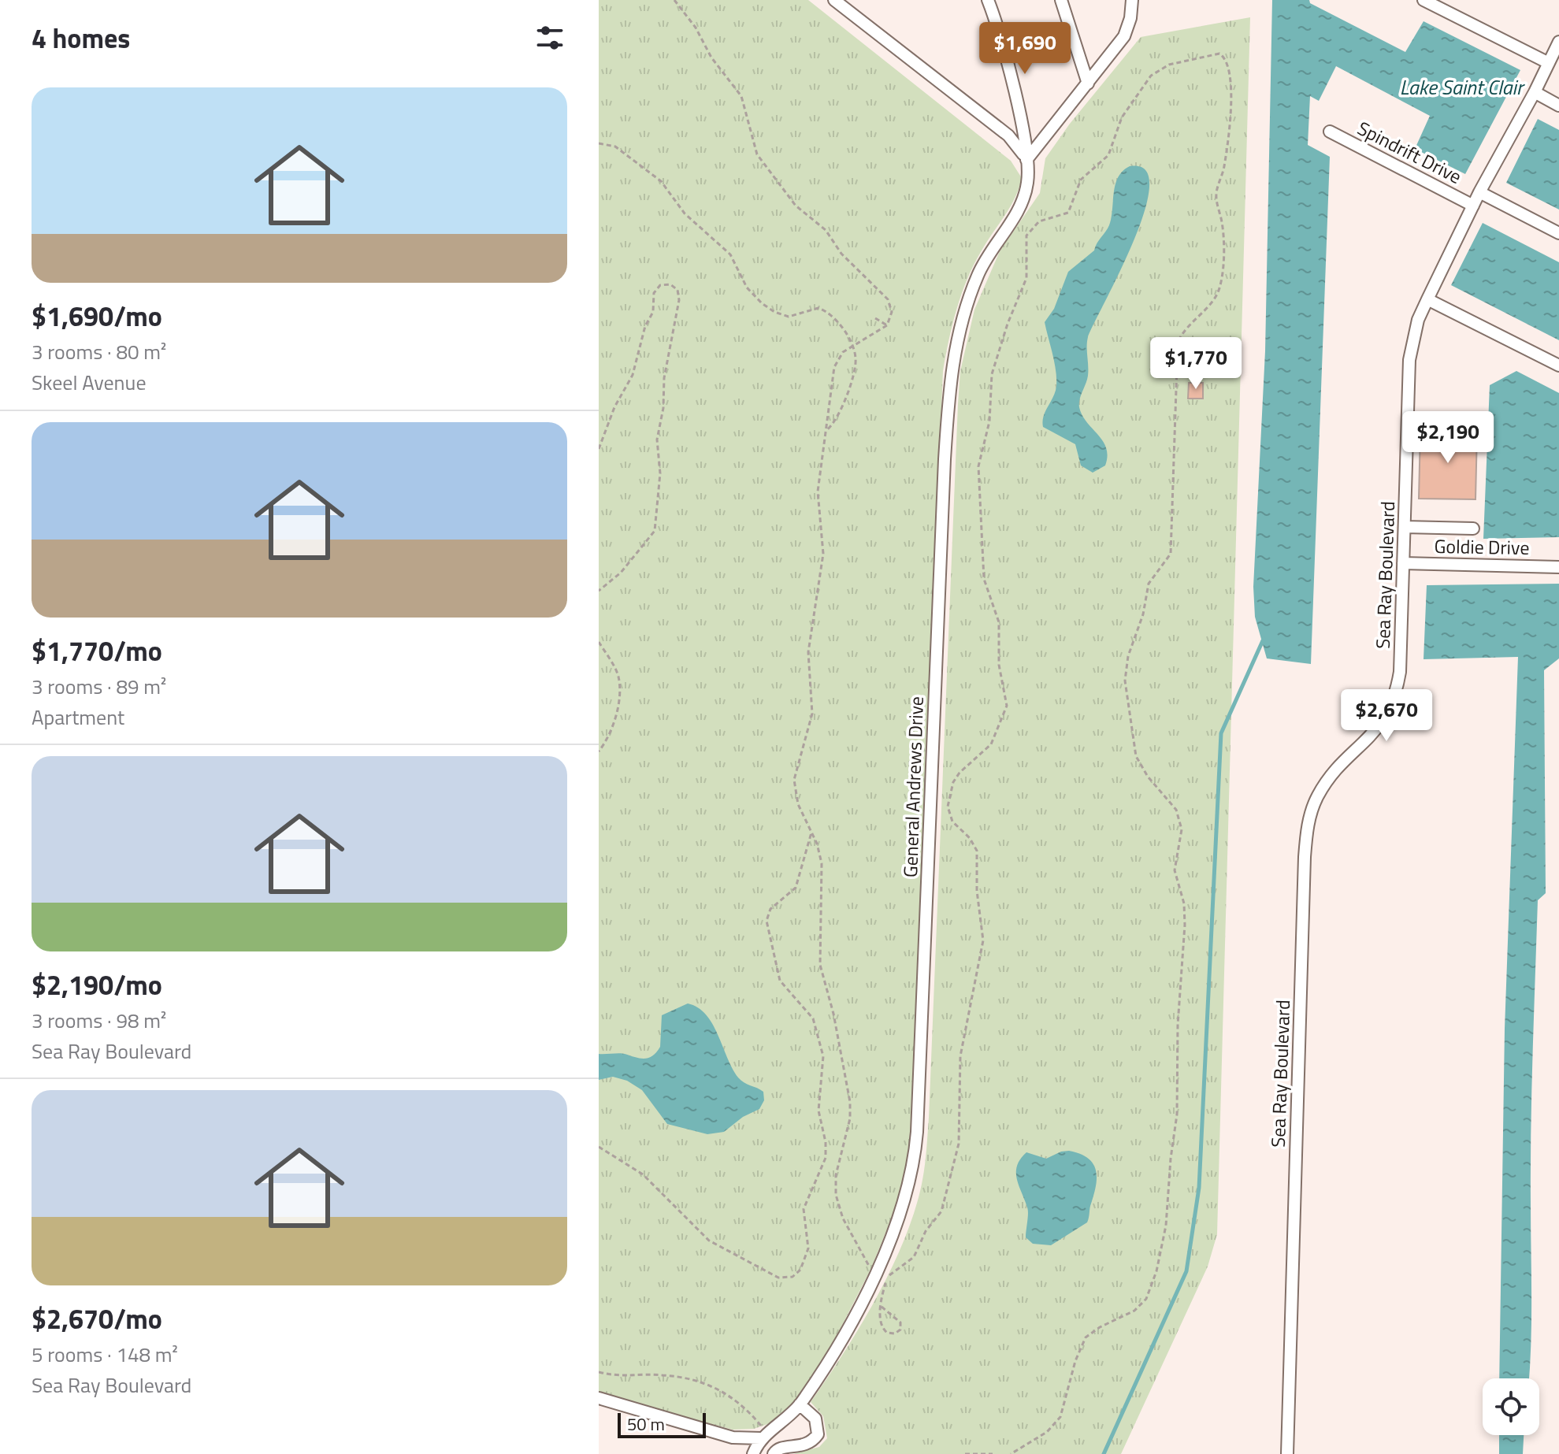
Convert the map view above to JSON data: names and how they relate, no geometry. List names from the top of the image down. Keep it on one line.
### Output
{"streets":{"street":["Spindrift Drive","Goldie Drive","Sea Ray Boulevard","General Andrews Drive"]},"crossings":[["Spindrift Drive","Sea Ray Boulevard"],["Goldie Drive","Sea Ray Boulevard"]],"water":["Lake Saint Clair"],"scale_bar":"50 m","page":{"heading":"4 homes","price":["$1,690","$1,770","$2,190","$2,670"],"list":[{"name":"$1,690/mo","note":"3 rooms · 80 m² · Skeel Avenue"},{"name":"$1,770/mo","note":"3 rooms · 89 m² · Apartment"},{"name":"$2,190/mo","note":"3 rooms · 98 m² · Sea Ray Boulevard"},{"name":"$2,670/mo","note":"5 rooms · 148 m² · Sea Ray Boulevard"}],"scale":"50 m"}}
